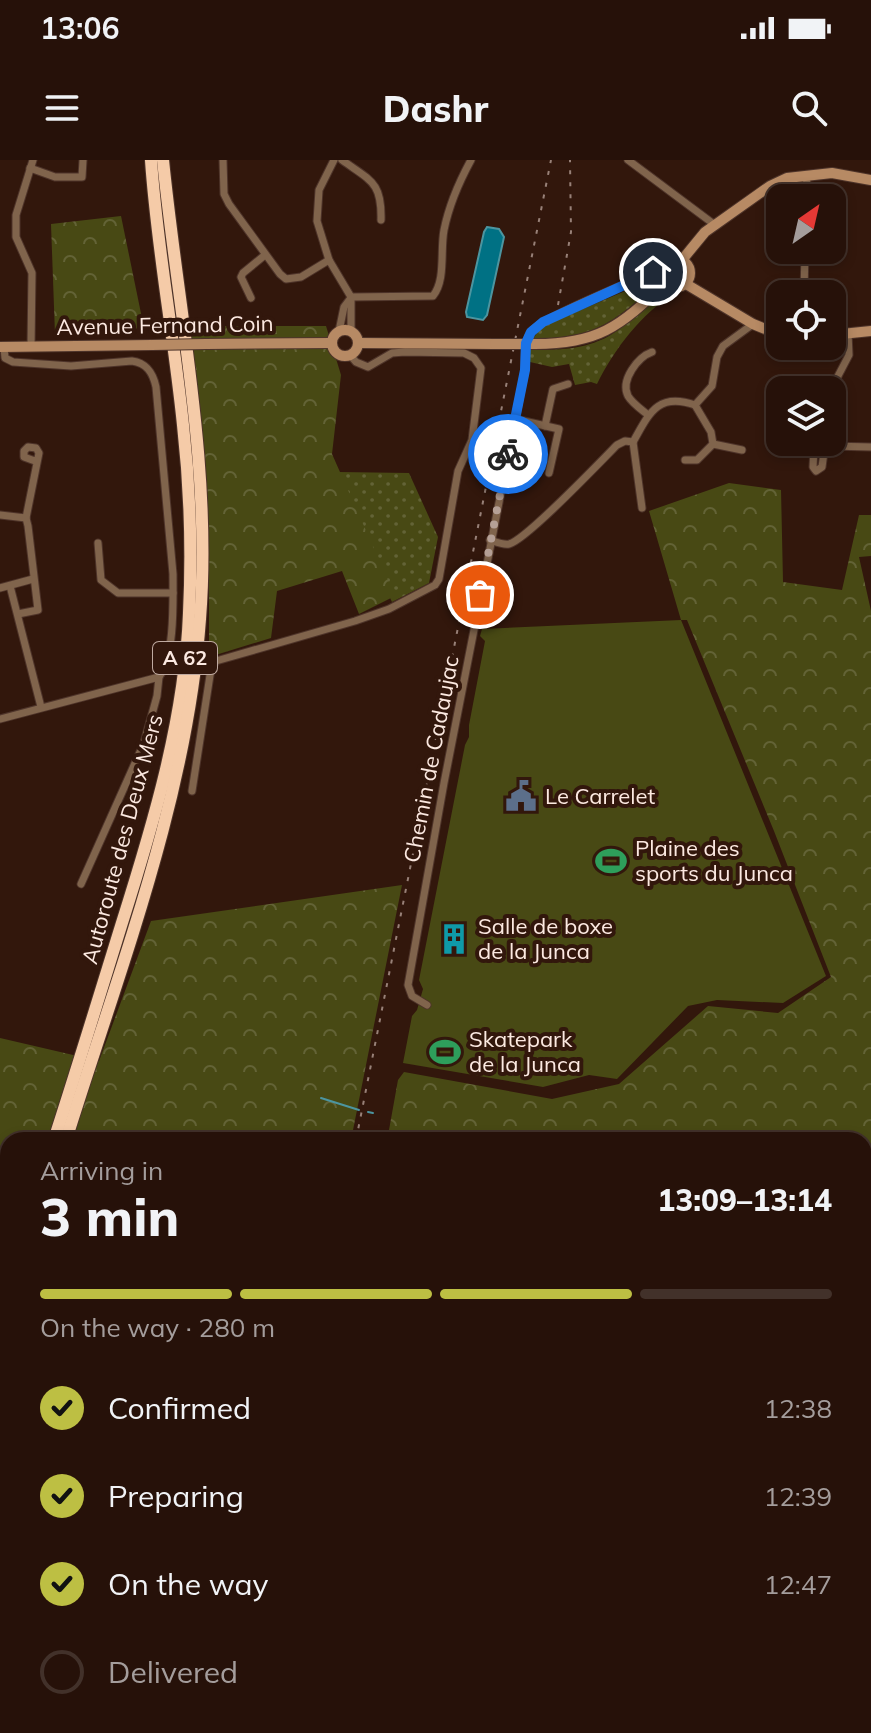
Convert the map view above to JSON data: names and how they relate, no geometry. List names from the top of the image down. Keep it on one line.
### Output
{"streets":{"highway":["A 62","Autoroute des Deux Mers"],"main road":["Avenue Fernand Coin"],"street":["Chemin de Cadaujac"]},"places":{"public building":["Le Carrelet"],"sports":["Plaine des sports du Junca","Skatepark de la Junca"],"building":["Salle de boxe de la Junca"]},"north":"top right","page":{"status":"13:06","header":"Dashr","heading":["3 min","Arriving in","13:09–13:14"],"bar":"On the way · 280 m","list":[["Confirmed","12:38"],["Preparing","12:39"],["On the way","12:47"],"Delivered"]}}
